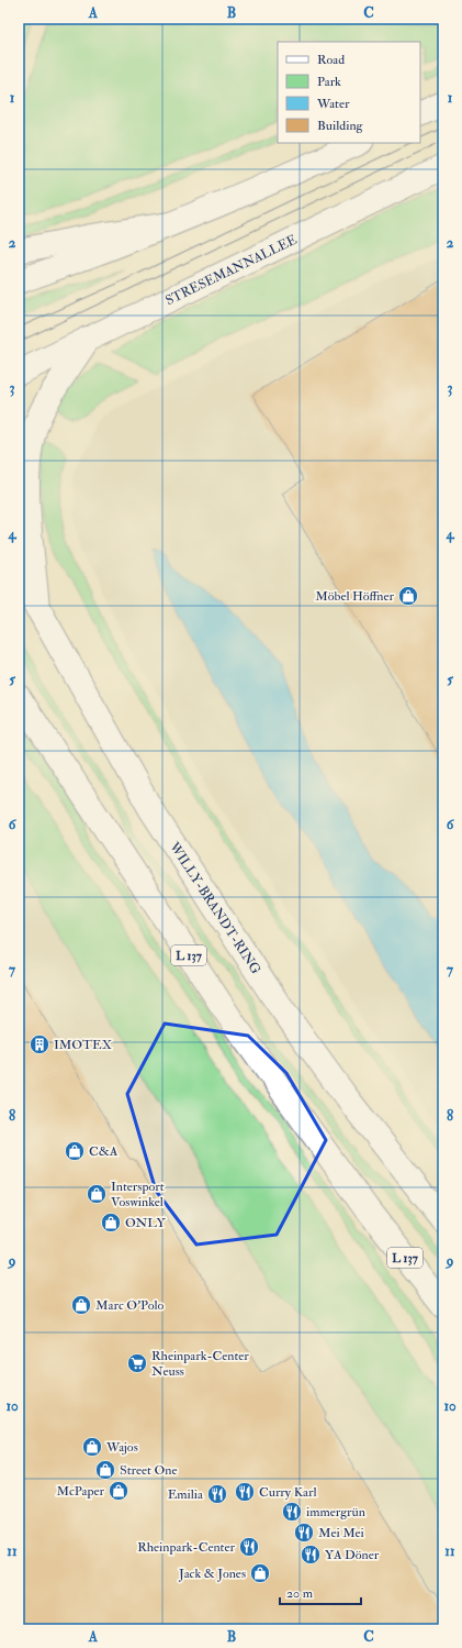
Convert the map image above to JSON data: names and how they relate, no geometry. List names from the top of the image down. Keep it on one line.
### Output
{"streets":{"main road":["STRESEMANNALLEE","WILLY-BRANDT-RING","L 137"]},"places":{"shop":["Möbel Höffner","C&A","Intersport Voswinkel","ONLY","Marc O'Polo","Wajos","Street One","McPaper","Jack & Jones"],"building":["IMOTEX"],"supermarket":["Rheinpark-Center Neuss"],"restaurant":["Curry Karl","Emilia","immergrün","Mei Mei","Rheinpark-Center","YA Döner"]},"legend":["Road","Park","Water","Building"],"scale_bar":"20 m","grid":{"columns":["A","B","C"],"rows":["1","2","3","4","5","6","7","8","9","10","11"]}}
